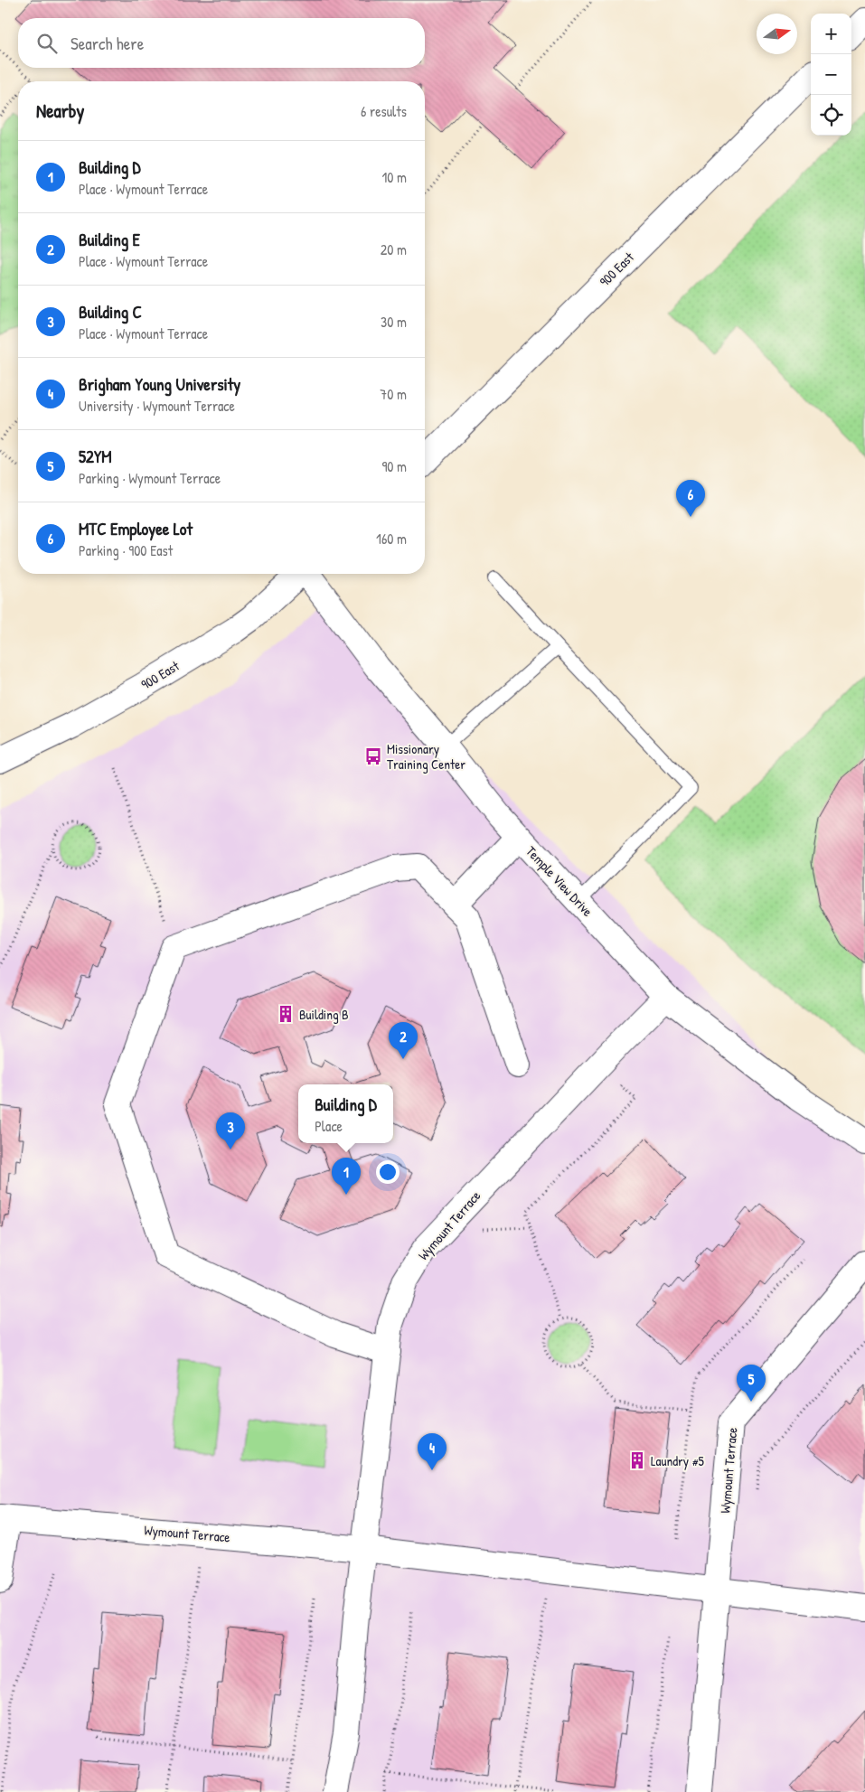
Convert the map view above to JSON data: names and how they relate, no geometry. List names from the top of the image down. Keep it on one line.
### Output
{"streets":{"street":["900 East","Temple View Drive","Wymount Terrace"]},"crossings":[["Temple View Drive","Wymount Terrace"]],"places":{"bus stop":["Missionary Training Center"],"building":["Building B","Laundry #5"]},"north":"right","page":{"map_buttons":["+","−"],"search":"Search here","heading":["Nearby","6 results"],"list":[{"mark":"1","name":"Building D","note":"Place · Wymount Terrace","value":"10 m"},{"mark":"2","name":"Building E","note":"Place · Wymount Terrace","value":"20 m"},{"mark":"3","name":"Building C","note":"Place · Wymount Terrace","value":"30 m"},{"mark":"4","name":"Brigham Young University","note":"University · Wymount Terrace","value":"70 m"},{"mark":"5","name":"52YM","note":"Parking · Wymount Terrace","value":"90 m"},{"mark":"6","name":"MTC Employee Lot","note":"Parking · 900 East","value":"160 m"}],"pins":["6","2","3","1","5","4"],"popup":["Building D","Place"]}}
